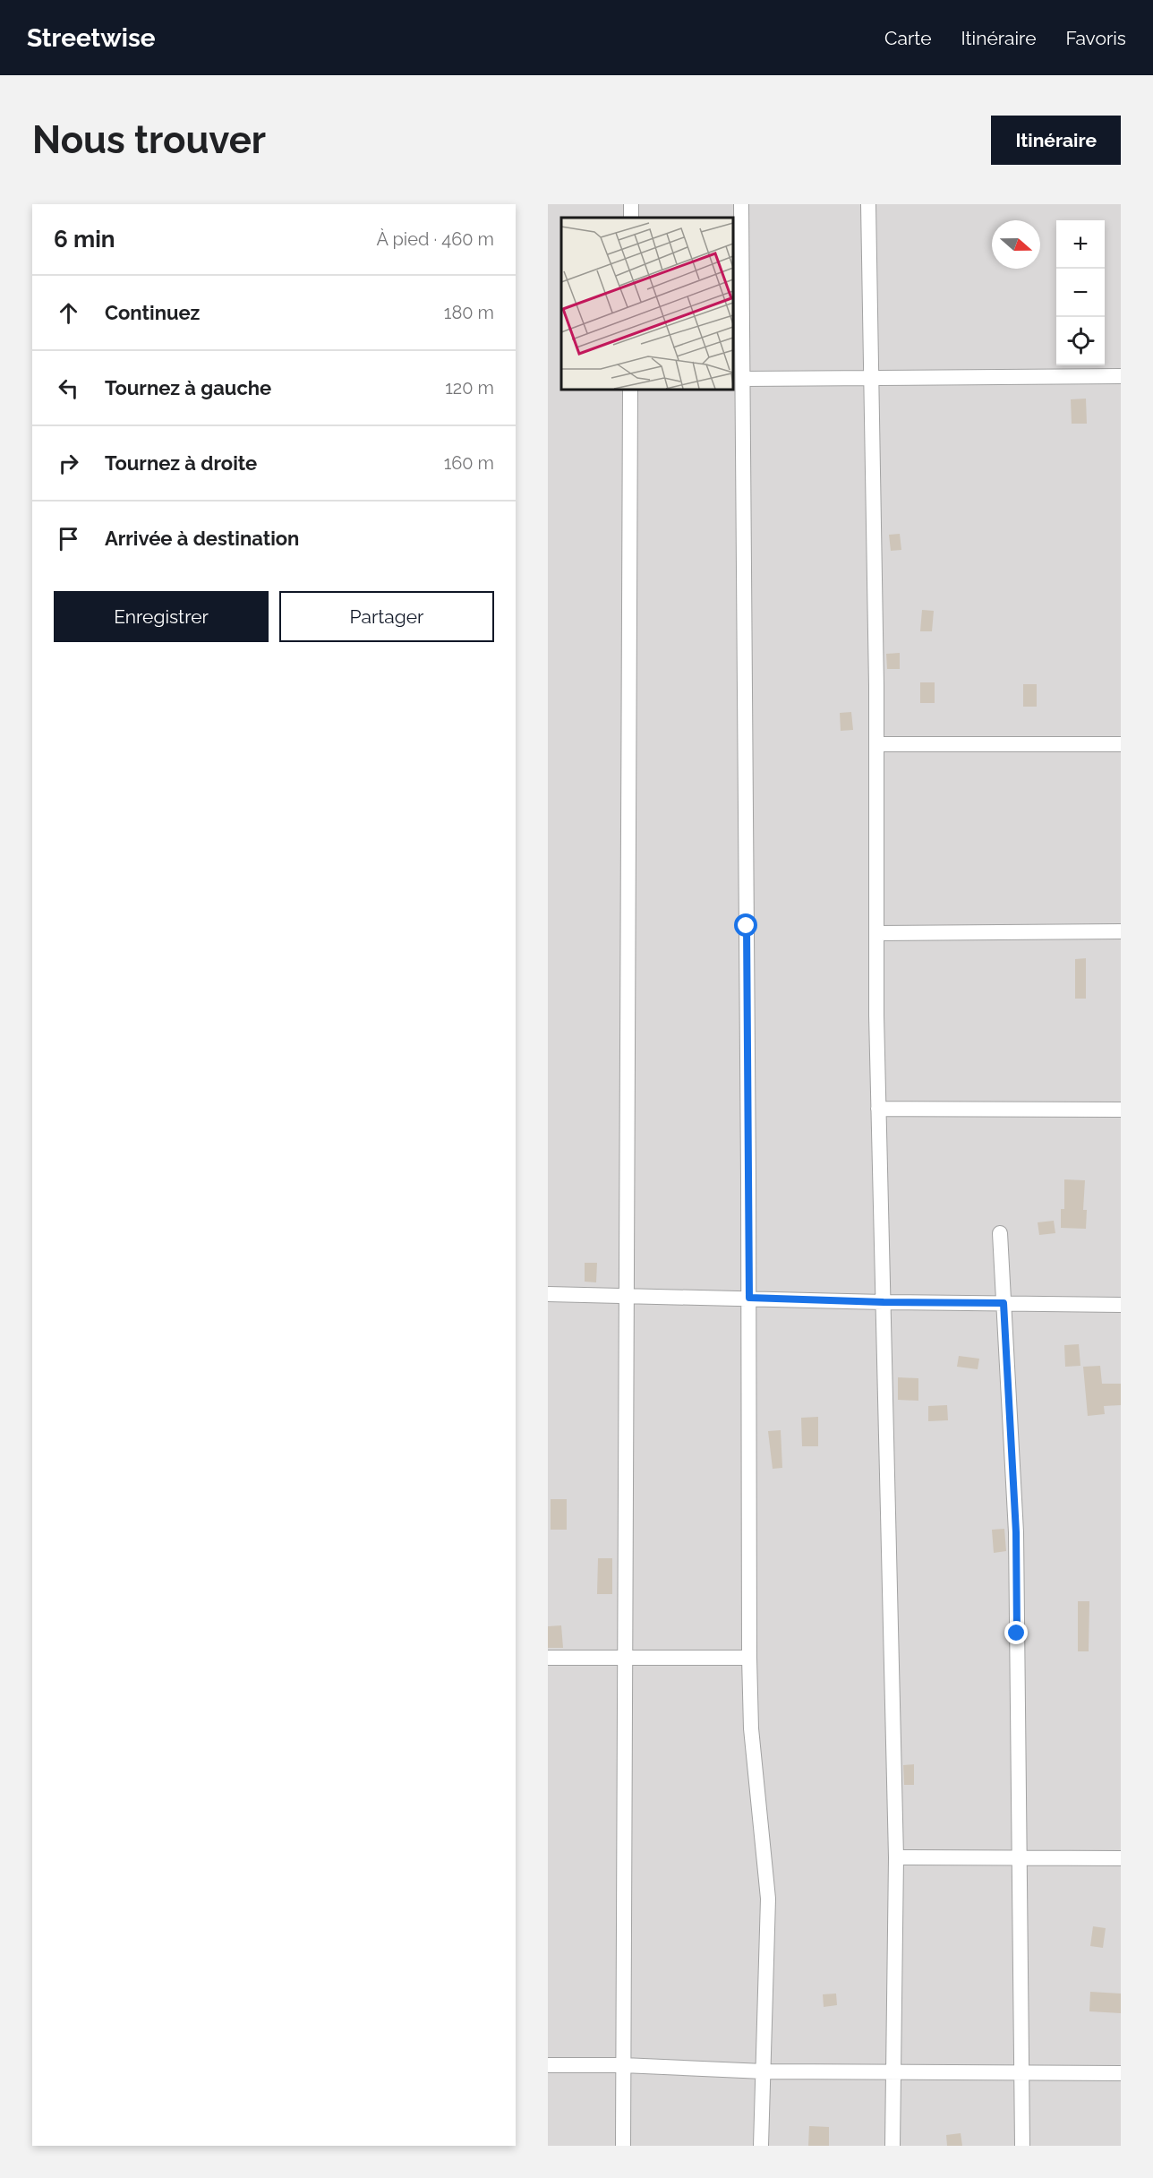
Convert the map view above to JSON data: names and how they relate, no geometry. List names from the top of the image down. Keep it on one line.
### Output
{"north":"right","page":{"header":"Streetwise","nav":["Carte","Itinéraire","Favoris"],"buttons":["Itinéraire",["Enregistrer","Partager"]],"title":"Nous trouver","heading":["6 min","À pied · 460 m"],"map_buttons":["+","−"],"list":[["Continuez","180 m"],["Tournez à gauche","120 m"],["Tournez à droite","160 m"],"Arrivée à destination"]}}
